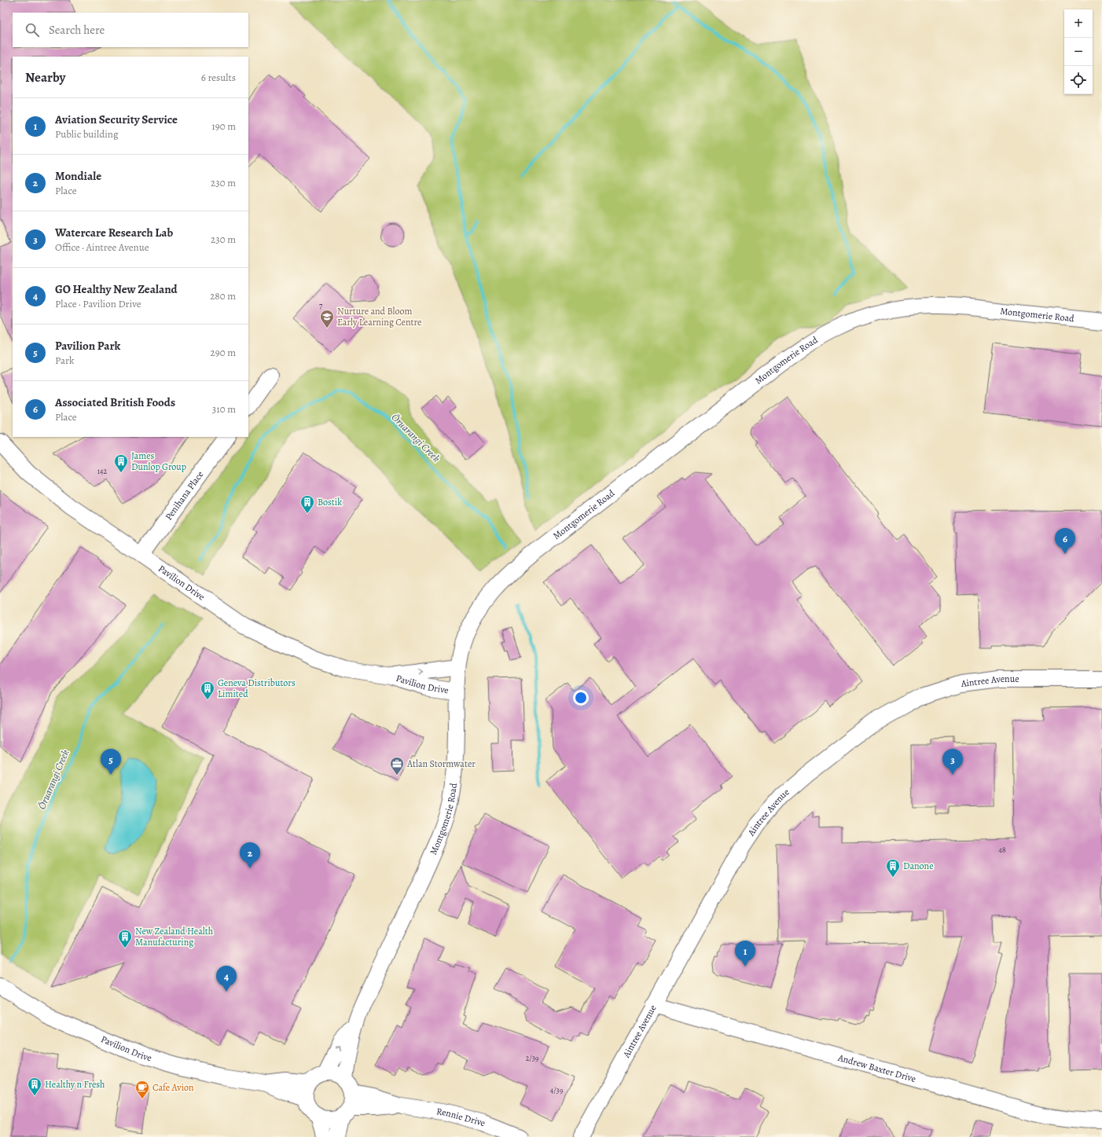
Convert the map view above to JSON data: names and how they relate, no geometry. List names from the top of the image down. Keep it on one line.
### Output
{"streets":{"street":["Montgomerie Road","Penihana Place","Pavilion Drive","Aintree Avenue","Andrew Baxter Drive","Rennie Drive"]},"crossings":[["Montgomerie Road","Pavilion Drive"],["Montgomerie Road","Rennie Drive"],["Penihana Place","Pavilion Drive"],["Pavilion Drive","Rennie Drive"],["Aintree Avenue","Andrew Baxter Drive"]],"water":["Ōruarangi Creek"],"places":{"school or university":["Nurture and Bloom Early Learning Centre"],"building":["James Dunlop Group","Bostik","Geneva Distributors Limited","Danone","New Zealand Health Manufacturing","Healthy n Fresh"],"office":["Atlan Stormwater"],"cafe":["Cafe Avion"]},"house_numbers":["7","142","48","2/39","4/39"],"page":{"map_buttons":["+","−"],"search":"Search here","heading":["Nearby","6 results"],"list":[{"mark":"1","name":"Aviation Security Service","note":"Public building","value":"190 m"},{"mark":"2","name":"Mondiale","note":"Place","value":"230 m"},{"mark":"3","name":"Watercare Research Lab","note":"Office · Aintree Avenue","value":"230 m"},{"mark":"4","name":"GO Healthy New Zealand","note":"Place · Pavilion Drive","value":"280 m"},{"mark":"5","name":"Pavilion Park","note":"Park","value":"290 m"},{"mark":"6","name":"Associated British Foods","note":"Place","value":"310 m"}],"pins":["6","3","5","2","1","4"]}}
